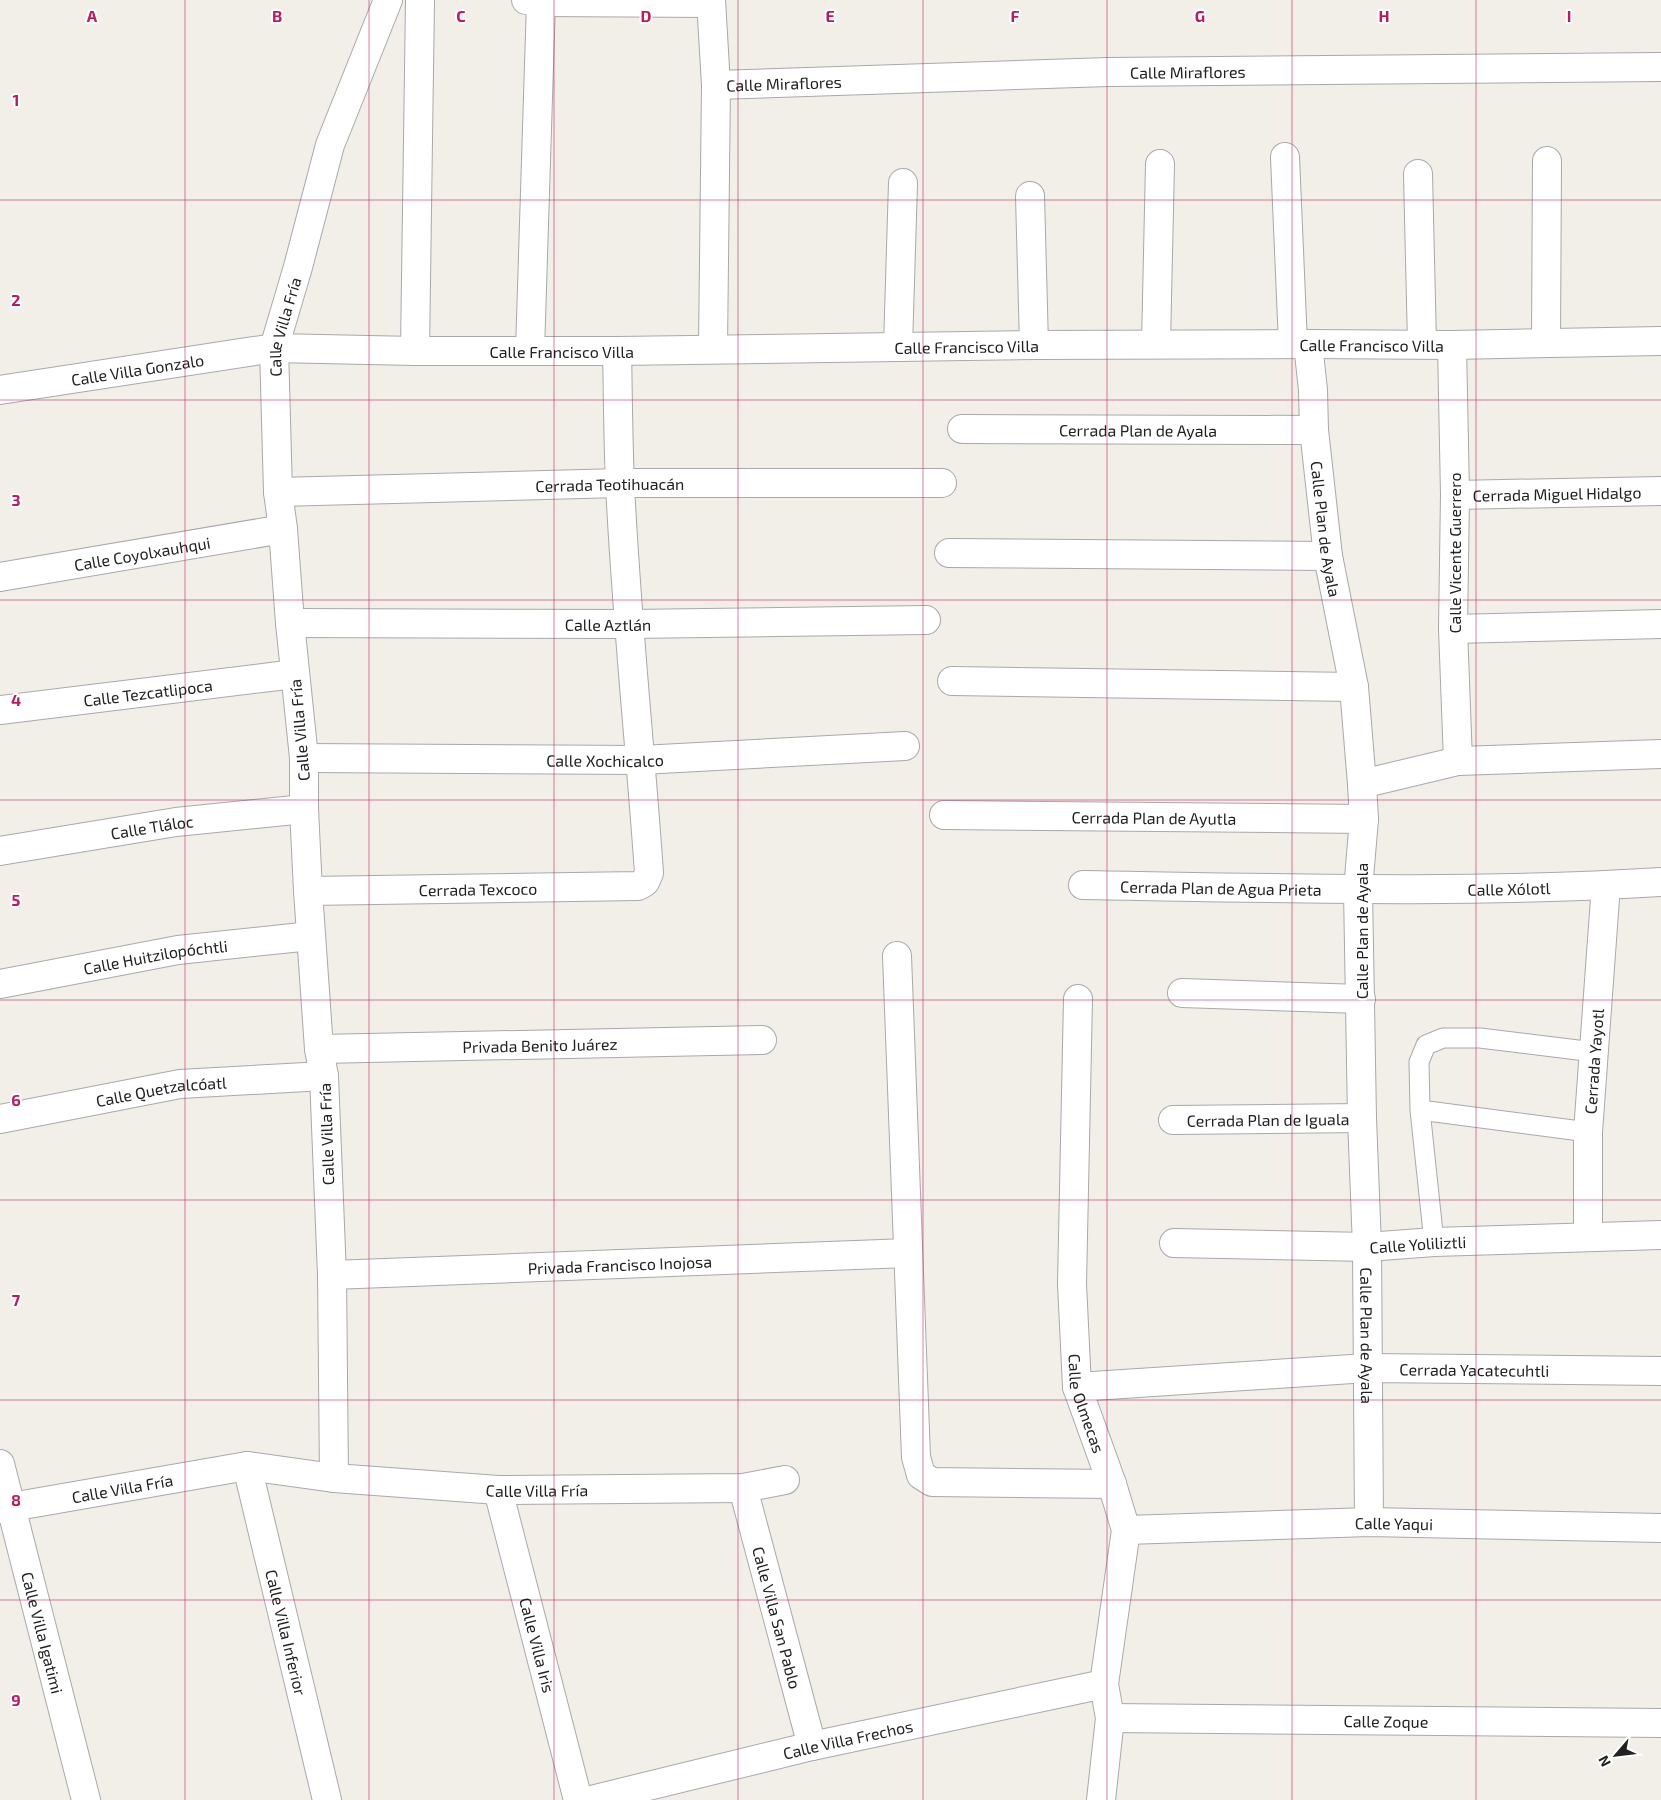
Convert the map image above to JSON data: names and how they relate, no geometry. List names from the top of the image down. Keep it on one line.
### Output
{"streets":{"street":["Calle Miraflores","Calle Villa Fría","Calle Francisco Villa","Calle Villa Gonzalo","Cerrada Plan de Ayala","Cerrada Teotihuacán","Cerrada Miguel Hidalgo","Calle Plan de Ayala","Calle Coyolxauhqui","Calle Vicente Guerrero","Calle Aztlán","Calle Tezcatlipoca","Calle Xochicalco","Cerrada Plan de Ayutla","Calle Tláloc","Cerrada Plan de Agua Prieta","Calle Xólotl","Cerrada Texcoco","Calle Huitzilopóchtli","Privada Benito Juárez","Cerrada Yayotl","Calle Quetzalcóatl","Cerrada Plan de Iguala","Calle Yoliliztli","Privada Francisco Inojosa","Cerrada Yacatecuhtli","Calle Olmecas","Calle Yaqui","Calle Villa San Pablo","Calle Villa Igatimi","Calle Villa Inferior","Calle Villa Iris","Calle Zoque","Calle Villa Frechos"]},"crossings":[["Calle Villa Fría","Calle Francisco Villa"],["Calle Villa Fría","Calle Villa Gonzalo"],["Calle Villa Fría","Cerrada Teotihuacán"],["Calle Villa Fría","Calle Coyolxauhqui"],["Calle Villa Fría","Calle Aztlán"],["Calle Villa Fría","Calle Tezcatlipoca"],["Calle Villa Fría","Calle Xochicalco"],["Calle Villa Fría","Calle Tláloc"],["Calle Villa Fría","Cerrada Texcoco"],["Calle Villa Fría","Calle Huitzilopóchtli"],["Calle Villa Fría","Privada Benito Juárez"],["Calle Villa Fría","Calle Quetzalcóatl"],["Calle Villa Fría","Privada Francisco Inojosa"],["Calle Villa Fría","Calle Villa San Pablo"],["Calle Villa Fría","Calle Villa Igatimi"],["Calle Villa Fría","Calle Villa Inferior"],["Calle Villa Fría","Calle Villa Iris"],["Calle Francisco Villa","Calle Villa Gonzalo"],["Calle Francisco Villa","Calle Plan de Ayala"],["Calle Francisco Villa","Calle Vicente Guerrero"],["Cerrada Plan de Ayala","Calle Plan de Ayala"],["Cerrada Miguel Hidalgo","Calle Vicente Guerrero"],["Calle Plan de Ayala","Cerrada Plan de Ayutla"],["Calle Plan de Ayala","Cerrada Plan de Agua Prieta"],["Calle Plan de Ayala","Calle Xólotl"],["Calle Plan de Ayala","Cerrada Plan de Iguala"],["Calle Plan de Ayala","Calle Yoliliztli"],["Calle Plan de Ayala","Cerrada Yacatecuhtli"],["Calle Plan de Ayala","Calle Yaqui"],["Calle Xochicalco","Cerrada Texcoco"],["Cerrada Plan de Agua Prieta","Calle Xólotl"],["Calle Xólotl","Cerrada Yayotl"],["Cerrada Yayotl","Calle Yoliliztli"],["Cerrada Yacatecuhtli","Calle Olmecas"],["Calle Olmecas","Calle Yaqui"],["Calle Olmecas","Calle Zoque"],["Calle Olmecas","Calle Villa Frechos"],["Calle Villa San Pablo","Calle Villa Frechos"]],"north":"bottom left","grid":{"columns":["A","B","C","D","E","F","G","H","I"],"rows":["1","2","3","4","5","6","7","8","9"]}}
